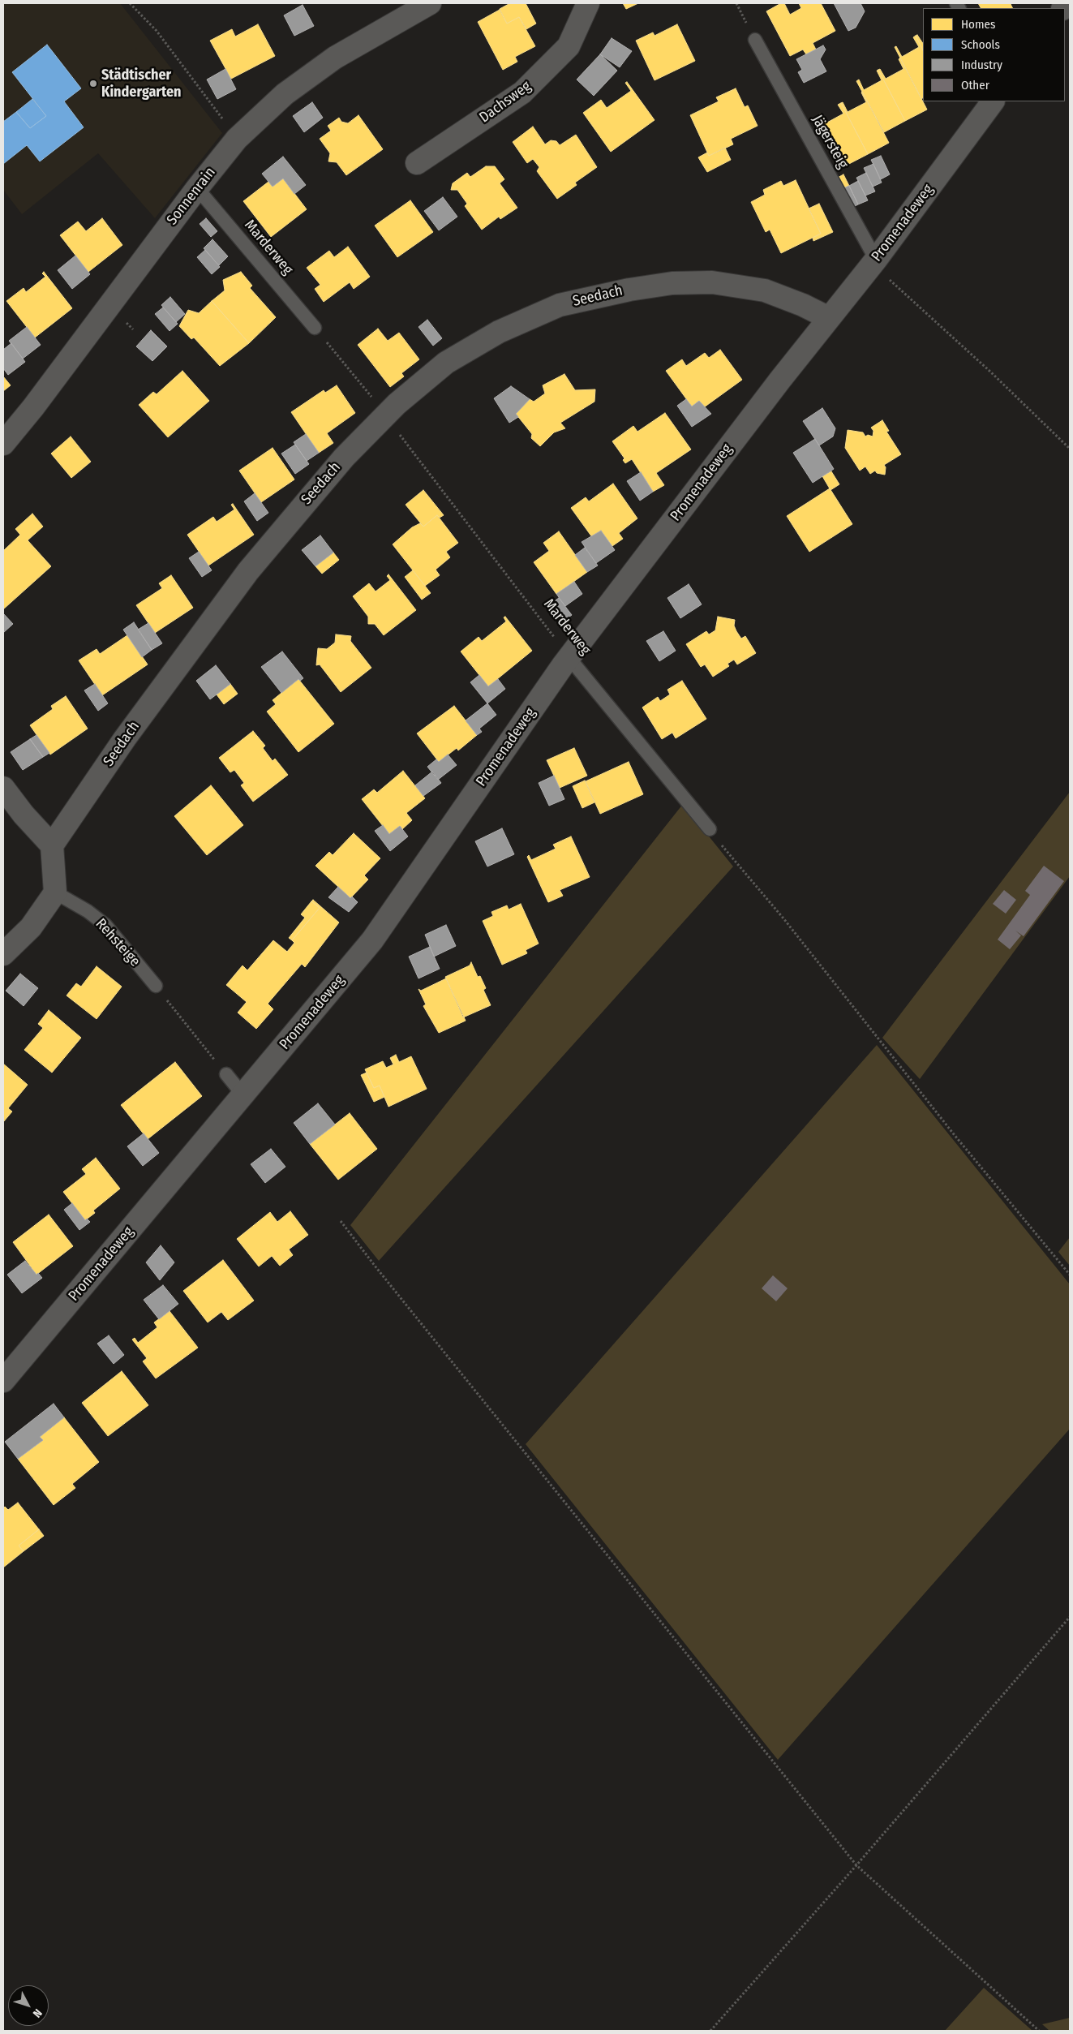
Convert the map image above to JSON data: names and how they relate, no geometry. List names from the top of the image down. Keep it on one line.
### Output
{"streets":{"street":["Dachsweg","Sonnenrain","Promenadeweg","Seedach"],"lane":["Jägersteig","Marderweg","Rehsteige"]},"crossings":[["Jägersteig","Promenadeweg"],["Sonnenrain","Marderweg"],["Promenadeweg","Marderweg"],["Promenadeweg","Seedach"]],"places":["Städtischer Kindergarten"],"legend":["Homes","Schools","Industry","Other"],"north":"bottom right"}
